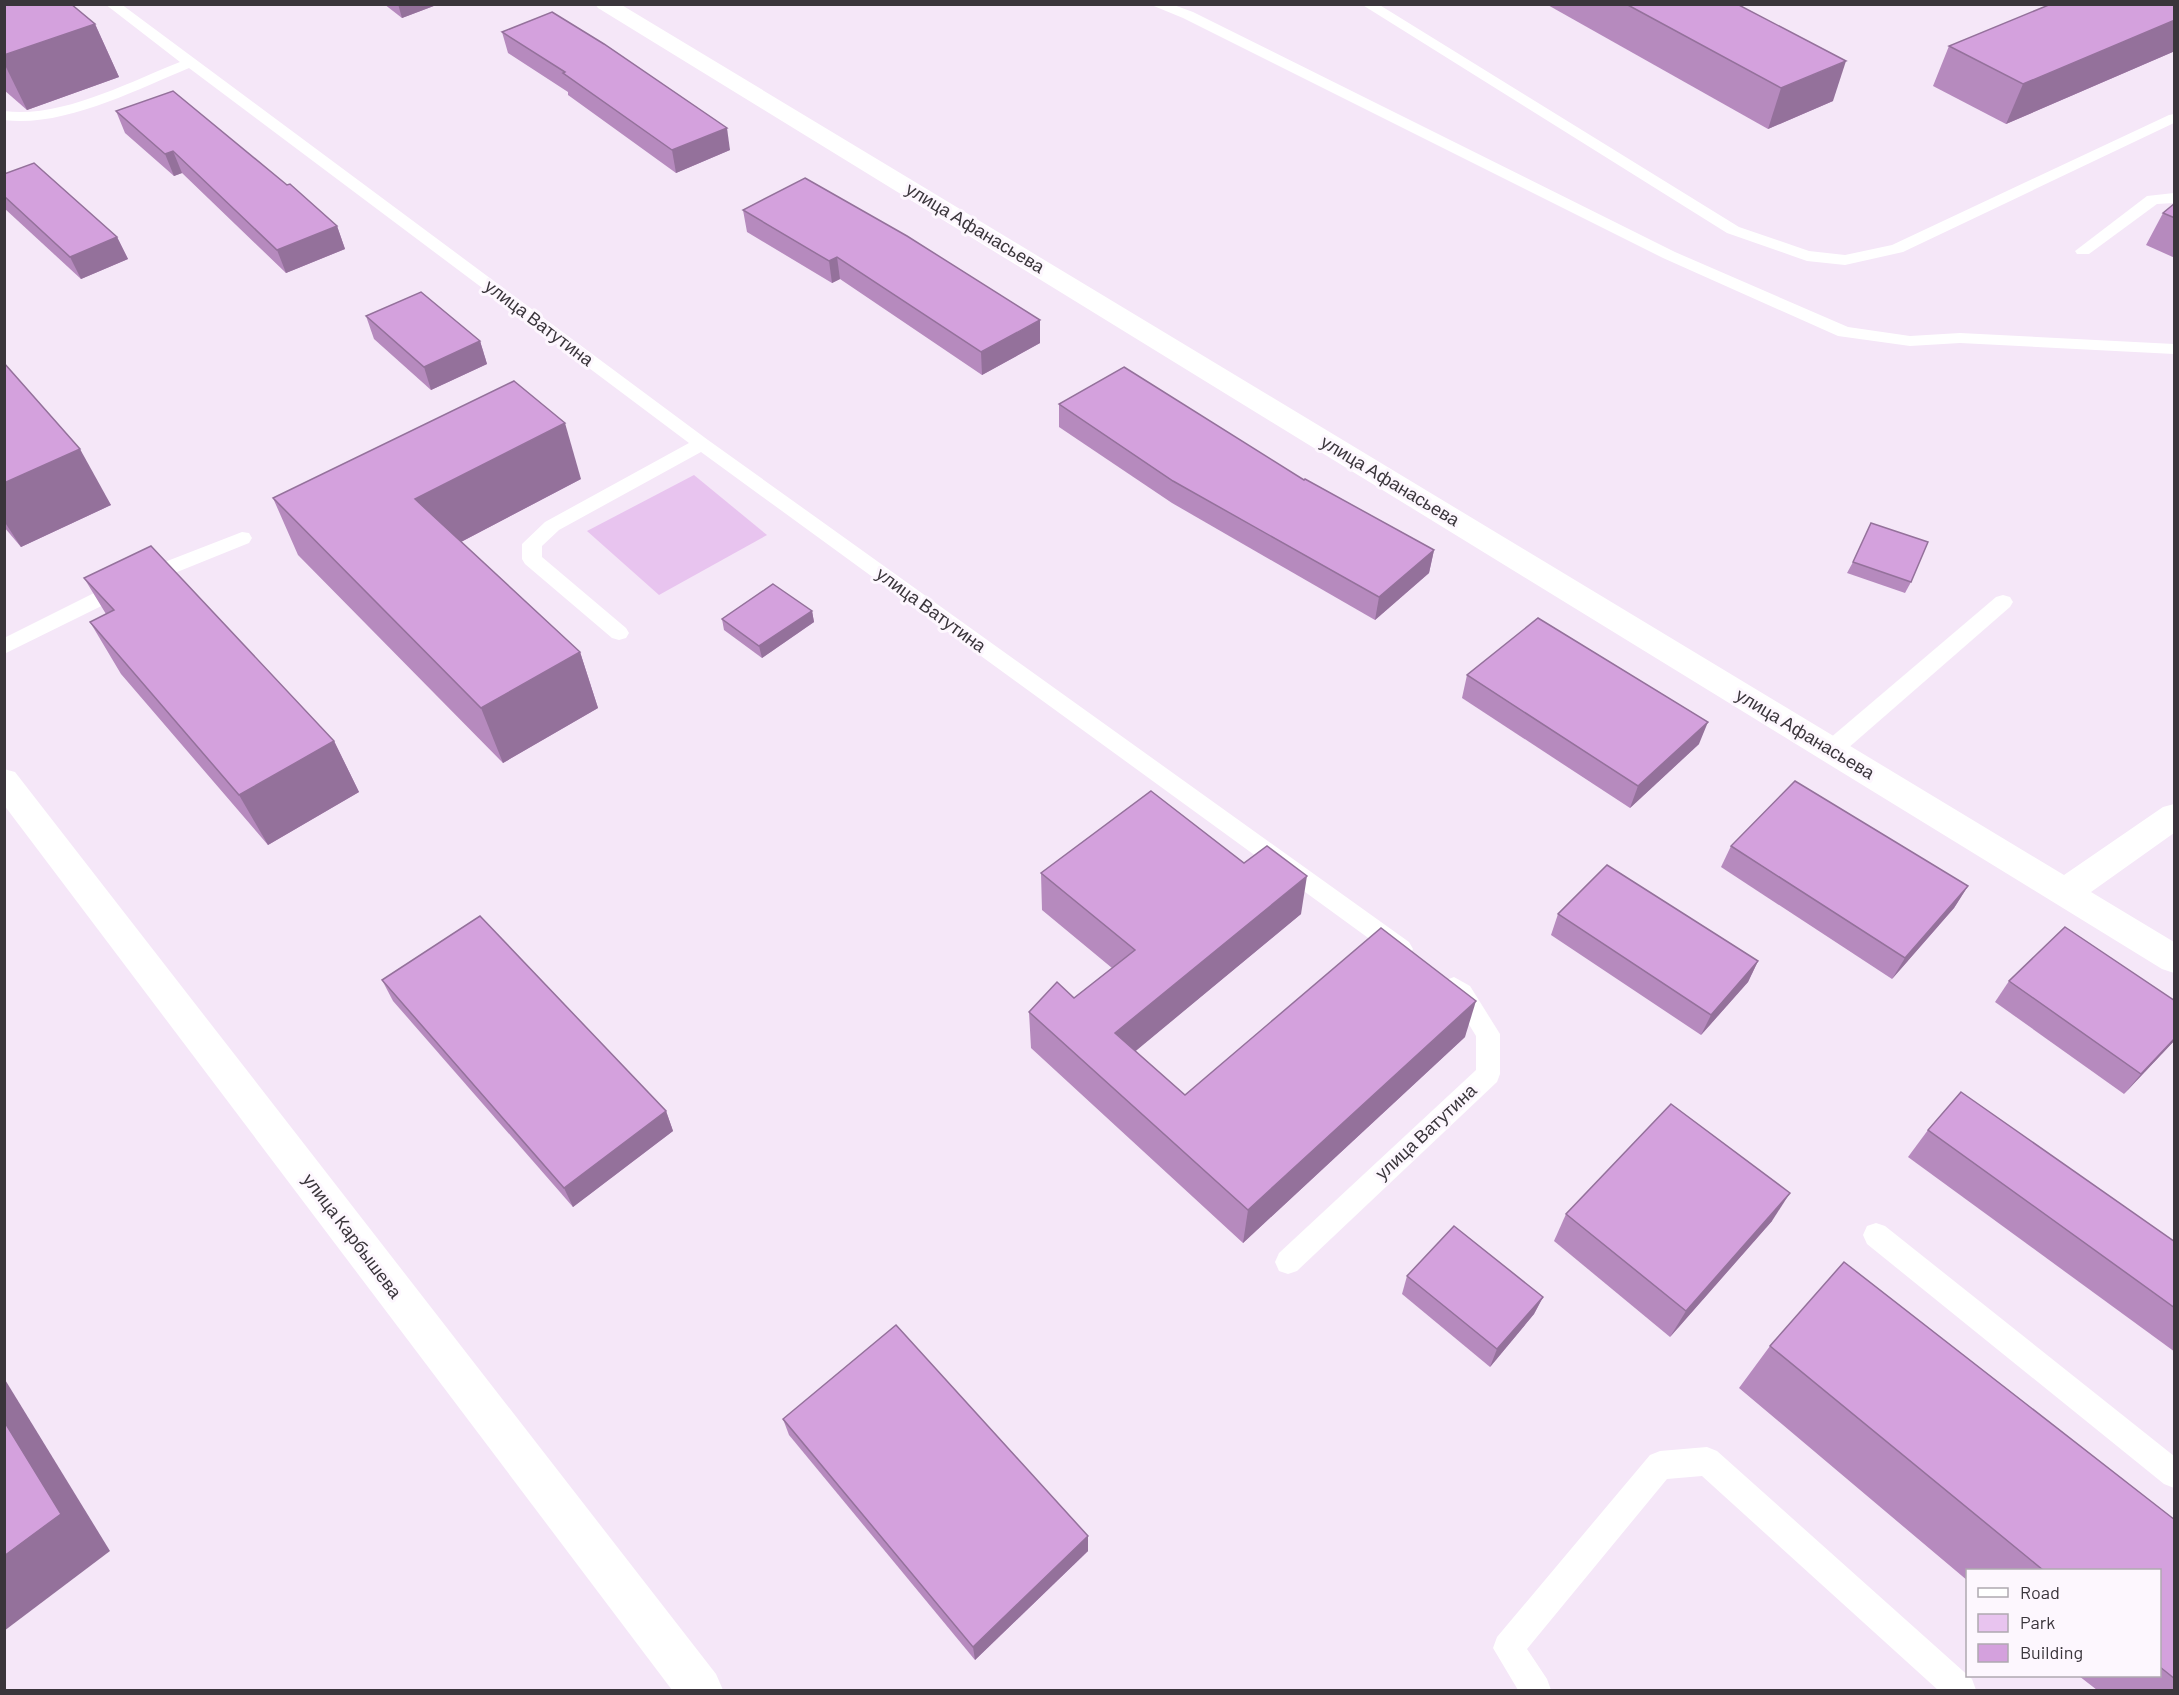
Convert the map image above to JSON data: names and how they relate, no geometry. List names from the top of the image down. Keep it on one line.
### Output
{"streets":{"street":["улица Афанасьева","улица Карбышева"],"lane":["улица Ватутина"]},"legend":["Road","Park","Building"]}
